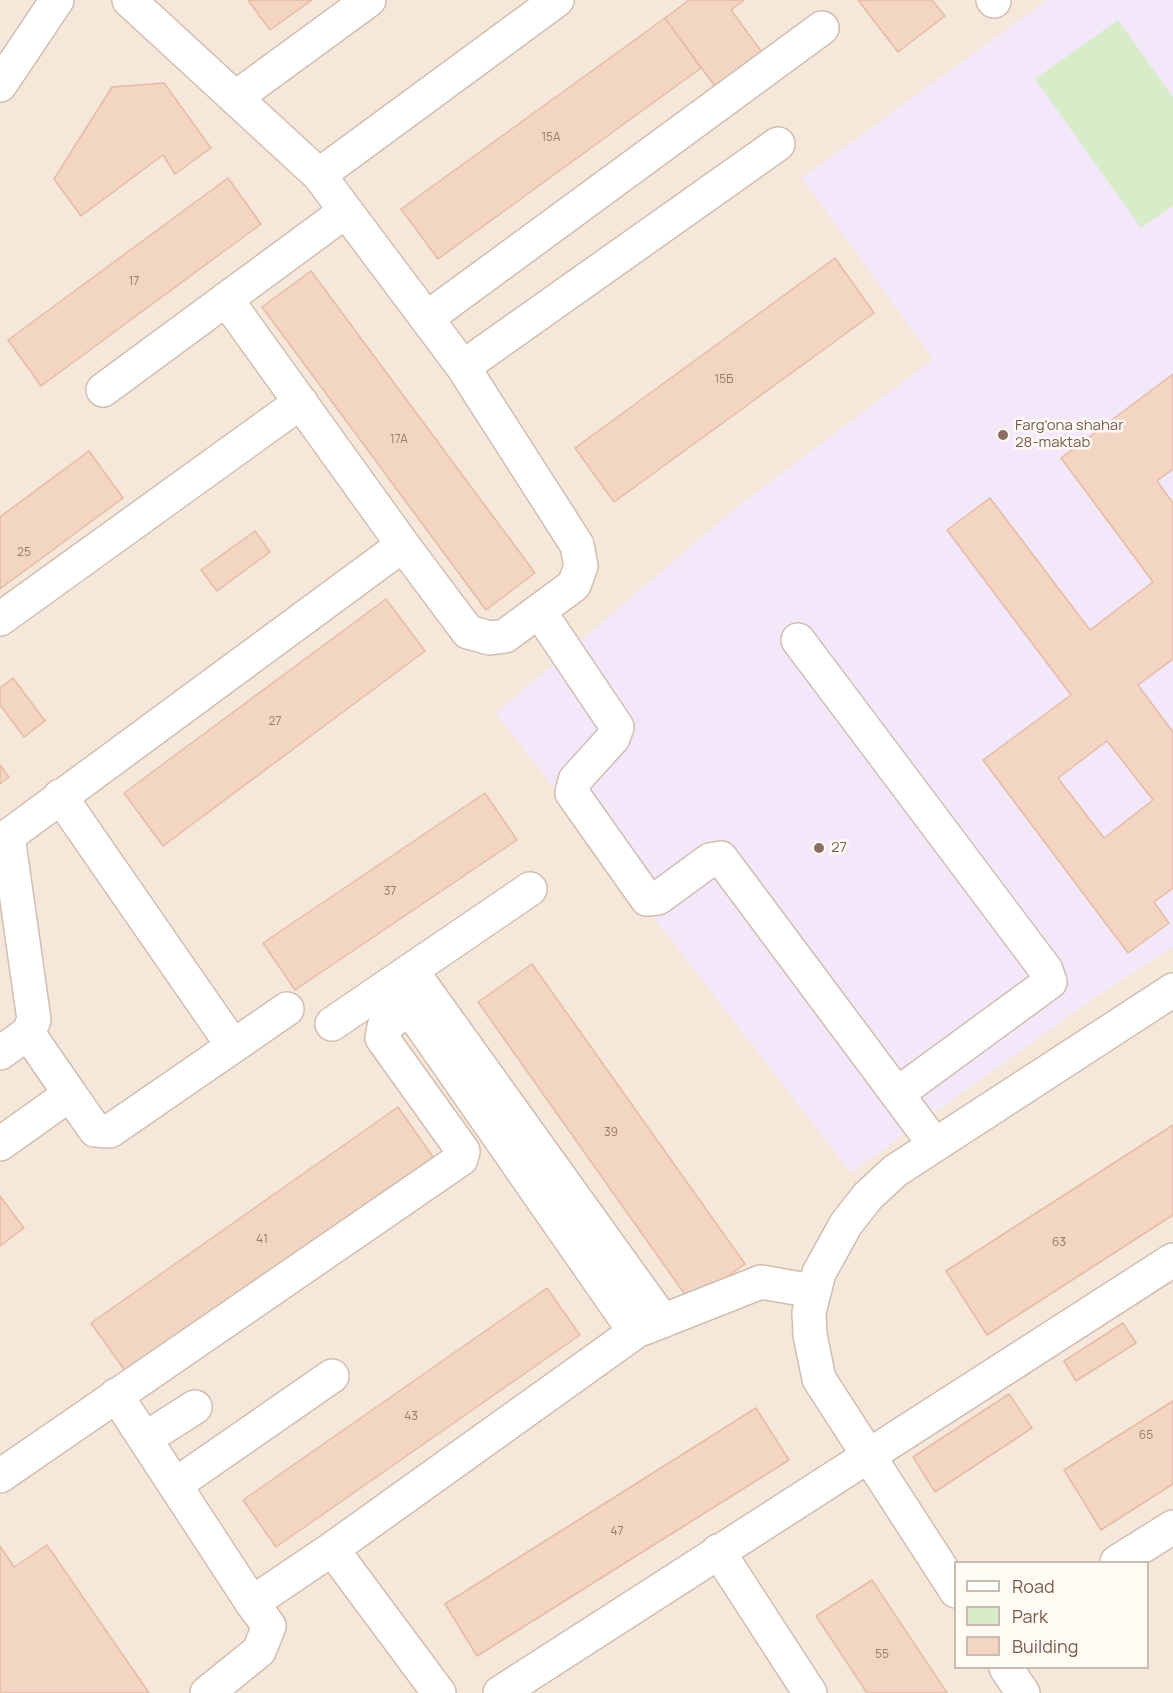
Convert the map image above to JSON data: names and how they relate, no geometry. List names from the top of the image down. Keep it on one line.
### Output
{"places":["Farg'ona shahar 28-maktab","27"],"house_numbers":["15А","17","15Б","17А","25","27","37","39","41","63","43","65","47","55"],"legend":["Road","Park","Building"]}
